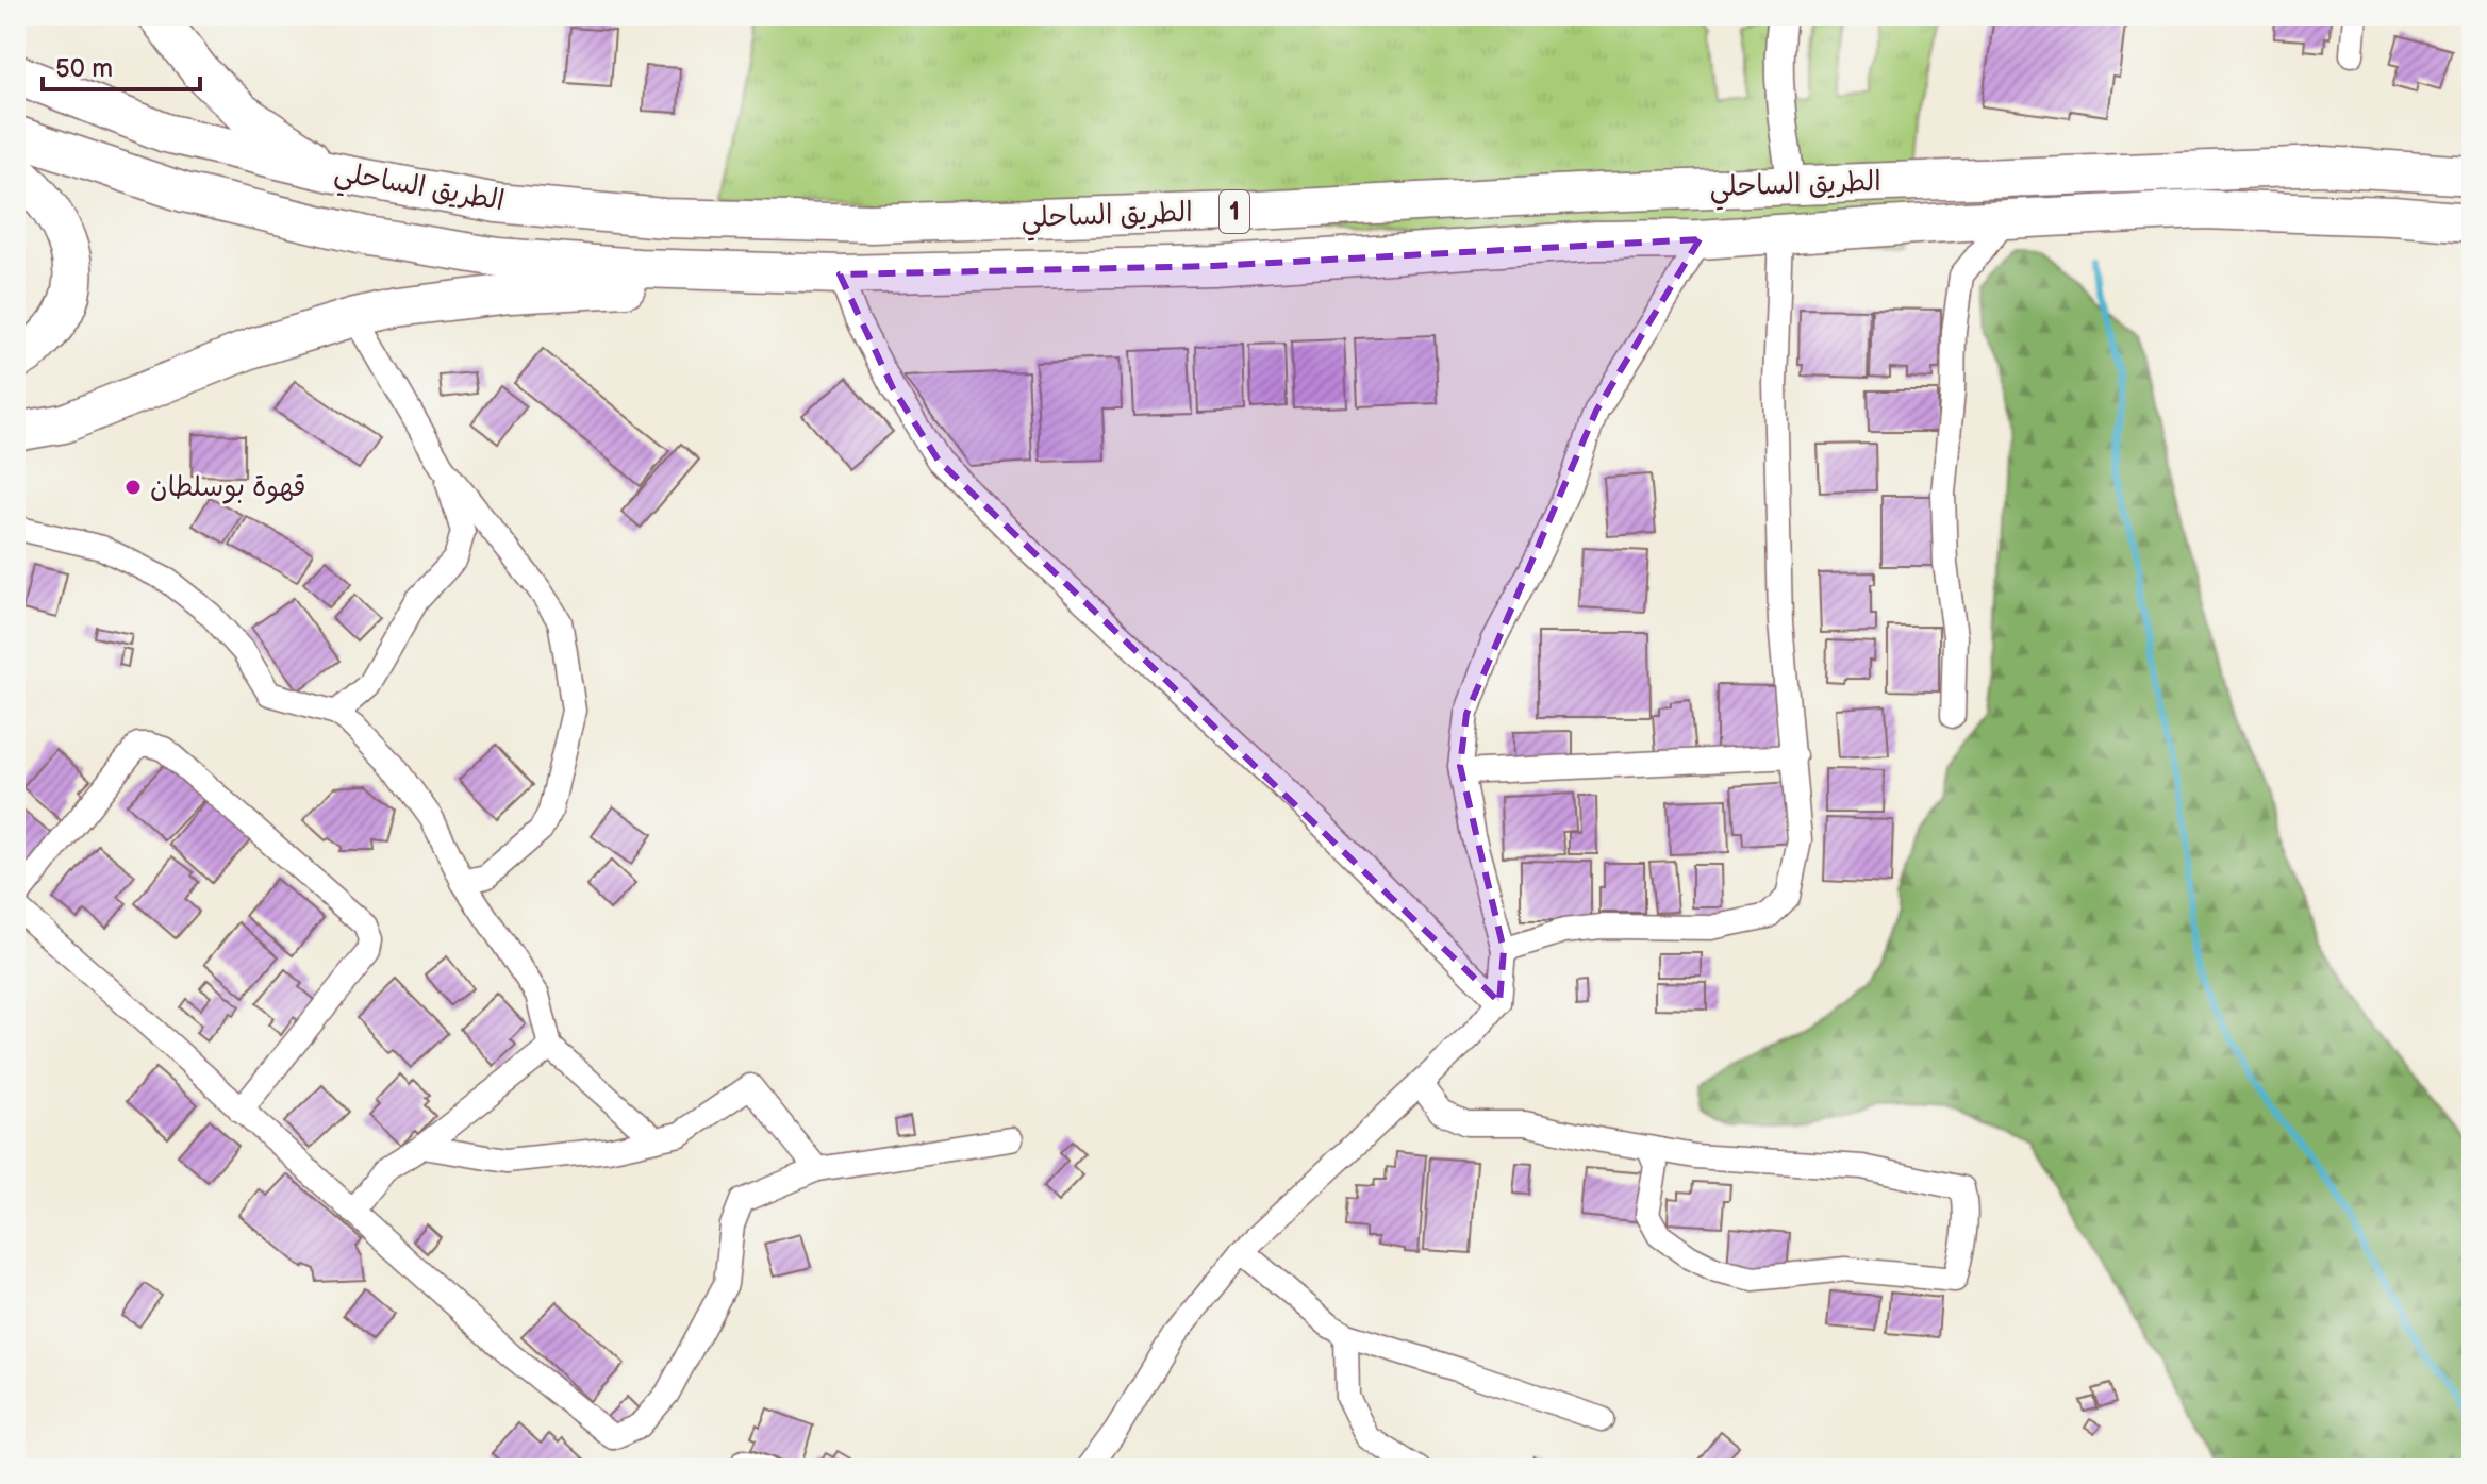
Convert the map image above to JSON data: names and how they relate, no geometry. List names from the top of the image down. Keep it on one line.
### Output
{"streets":{"highway":["الطريق الساحلي","1"]},"places":["قهوة بوسلطان"],"scale_bar":"50 m"}
